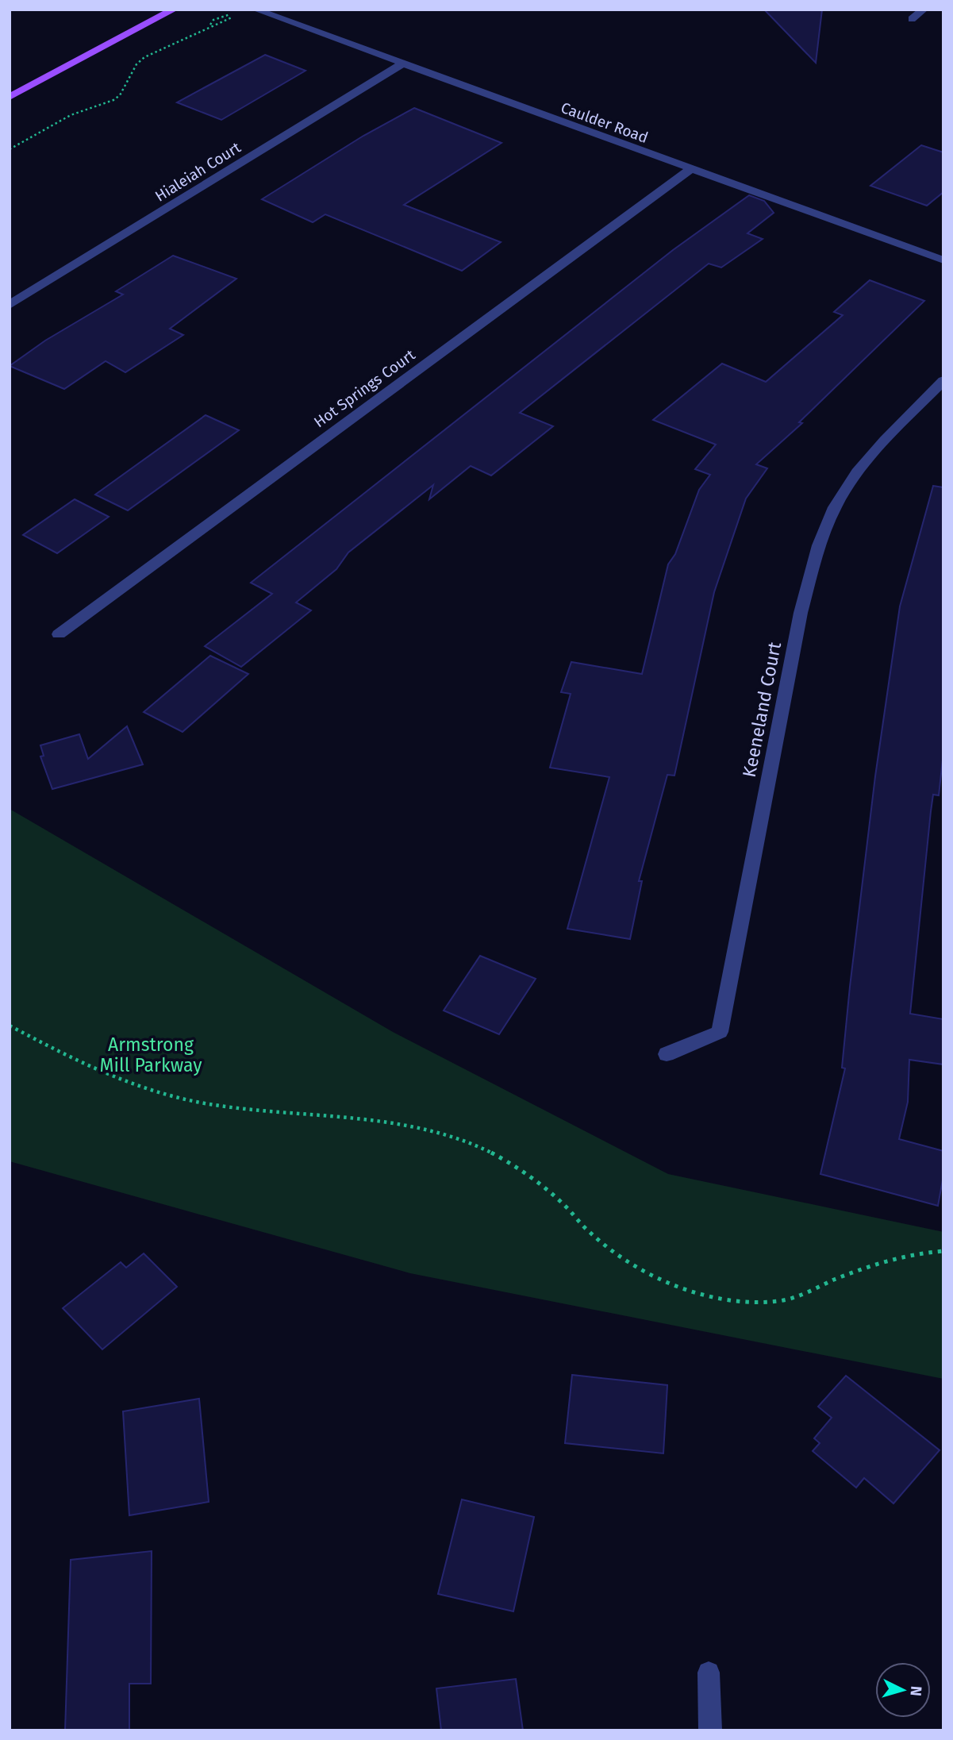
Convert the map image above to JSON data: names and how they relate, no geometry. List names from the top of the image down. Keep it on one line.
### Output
{"streets":{"street":["Caulder Road","Hialeiah Court","Hot Springs Court","Keeneland Court"]},"crossings":[["Caulder Road","Hialeiah Court"],["Caulder Road","Hot Springs Court"]],"parks":["Armstrong Mill Parkway"],"north":"right"}
